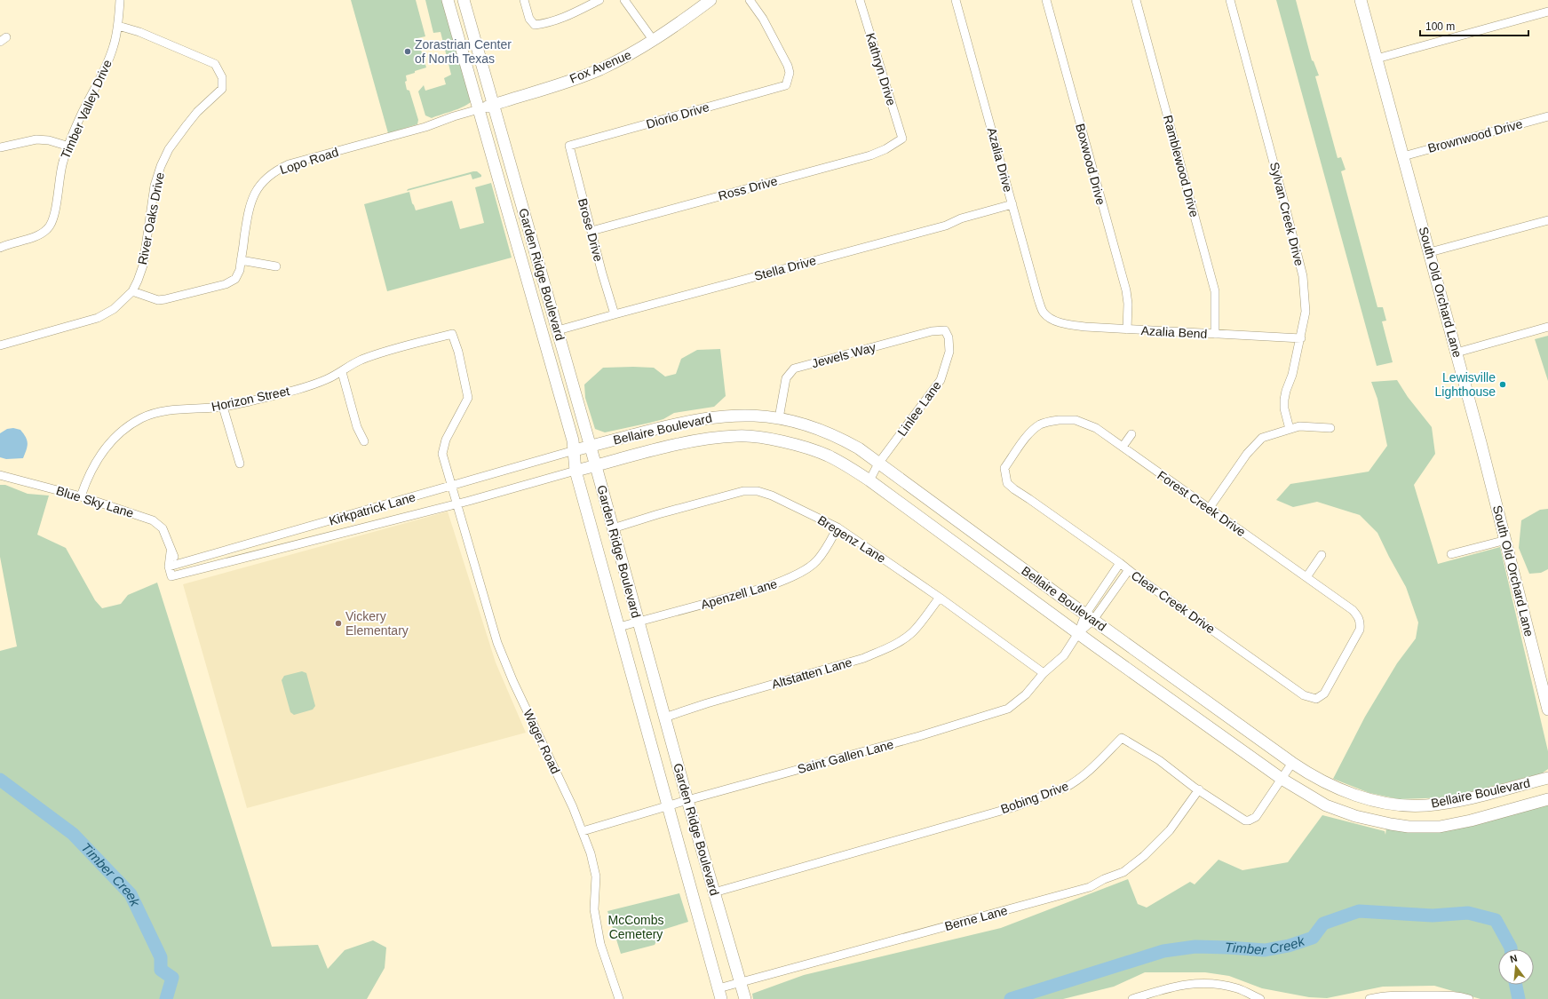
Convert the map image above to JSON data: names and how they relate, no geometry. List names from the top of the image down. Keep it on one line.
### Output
{"streets":{"main road":["Fox Avenue","Garden Ridge Boulevard","South Old Orchard Lane","Bellaire Boulevard"],"street":["Kathryn Drive","Timber Valley Drive","Diorio Drive","Brownwood Drive","Azalia Drive","Lopo Road","Boxwood Drive","Ramblewood Drive","Ross Drive","Sylvan Creek Drive","River Oaks Drive","Brose Drive","Stella Drive","Azalia Bend","Jewels Way","Horizon Street","Linlee Lane","Blue Sky Lane","Forest Creek Drive","Kirkpatrick Lane","Bregenz Lane","Apenzell Lane","Clear Creek Drive","Altstatten Lane","Wager Road","Saint Gallen Lane","Bobing Drive","Berne Lane"]},"crossings":[["Fox Avenue","Lopo Road"],["Fox Avenue","Garden Ridge Boulevard"],["Kathryn Drive","Ross Drive"],["Timber Valley Drive","River Oaks Drive"],["Diorio Drive","Brose Drive"],["Brownwood Drive","South Old Orchard Lane"],["Azalia Drive","Stella Drive"],["Azalia Drive","Azalia Bend"],["Lopo Road","River Oaks Drive"],["Lopo Road","Garden Ridge Boulevard"],["Boxwood Drive","Azalia Bend"],["Ramblewood Drive","Azalia Bend"],["Ross Drive","Brose Drive"],["Sylvan Creek Drive","Azalia Bend"],["Brose Drive","Stella Drive"],["Stella Drive","Garden Ridge Boulevard"],["Garden Ridge Boulevard","Bellaire Boulevard"],["Garden Ridge Boulevard","Kirkpatrick Lane"],["Garden Ridge Boulevard","Bregenz Lane"],["Garden Ridge Boulevard","Apenzell Lane"],["Garden Ridge Boulevard","Altstatten Lane"],["Garden Ridge Boulevard","Saint Gallen Lane"],["Garden Ridge Boulevard","Bobing Drive"],["Garden Ridge Boulevard","Berne Lane"],["Jewels Way","Linlee Lane"],["Jewels Way","Bellaire Boulevard"],["Horizon Street","Blue Sky Lane"],["Horizon Street","Wager Road"],["Linlee Lane","Bellaire Boulevard"],["Bellaire Boulevard","Kirkpatrick Lane"],["Bellaire Boulevard","Saint Gallen Lane"],["Bellaire Boulevard","Bobing Drive"],["Blue Sky Lane","Kirkpatrick Lane"],["Forest Creek Drive","Clear Creek Drive"],["Kirkpatrick Lane","Wager Road"],["Bregenz Lane","Apenzell Lane"],["Bregenz Lane","Altstatten Lane"],["Bregenz Lane","Saint Gallen Lane"],["Wager Road","Saint Gallen Lane"],["Bobing Drive","Berne Lane"]],"water":["Timber Creek"],"parks":["McCombs Cemetery"],"places":["Zorastrian Center of North Texas","Lewisville Lighthouse","Vickery Elementary"],"scale_bar":"100 m","north":"top"}
